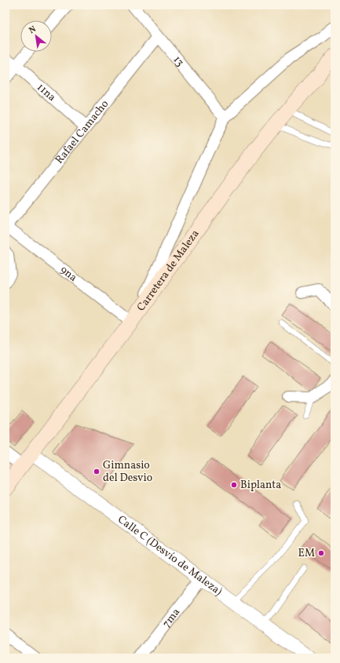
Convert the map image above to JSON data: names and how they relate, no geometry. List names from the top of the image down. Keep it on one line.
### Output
{"streets":{"main road":["Carretera de Maleza"],"street":["13","11na","Rafael Camacho","9na","Calle C (Desvío de Maleza)","7ma"]},"crossings":[["13","Rafael Camacho"],["11na","Rafael Camacho"],["Rafael Camacho","9na"],["Carretera de Maleza","9na"],["Carretera de Maleza","Calle C (Desvío de Maleza)"],["Calle C (Desvío de Maleza)","7ma"]],"places":["Gimnasio del Desvio","Biplanta","EM"],"north":"top left"}
